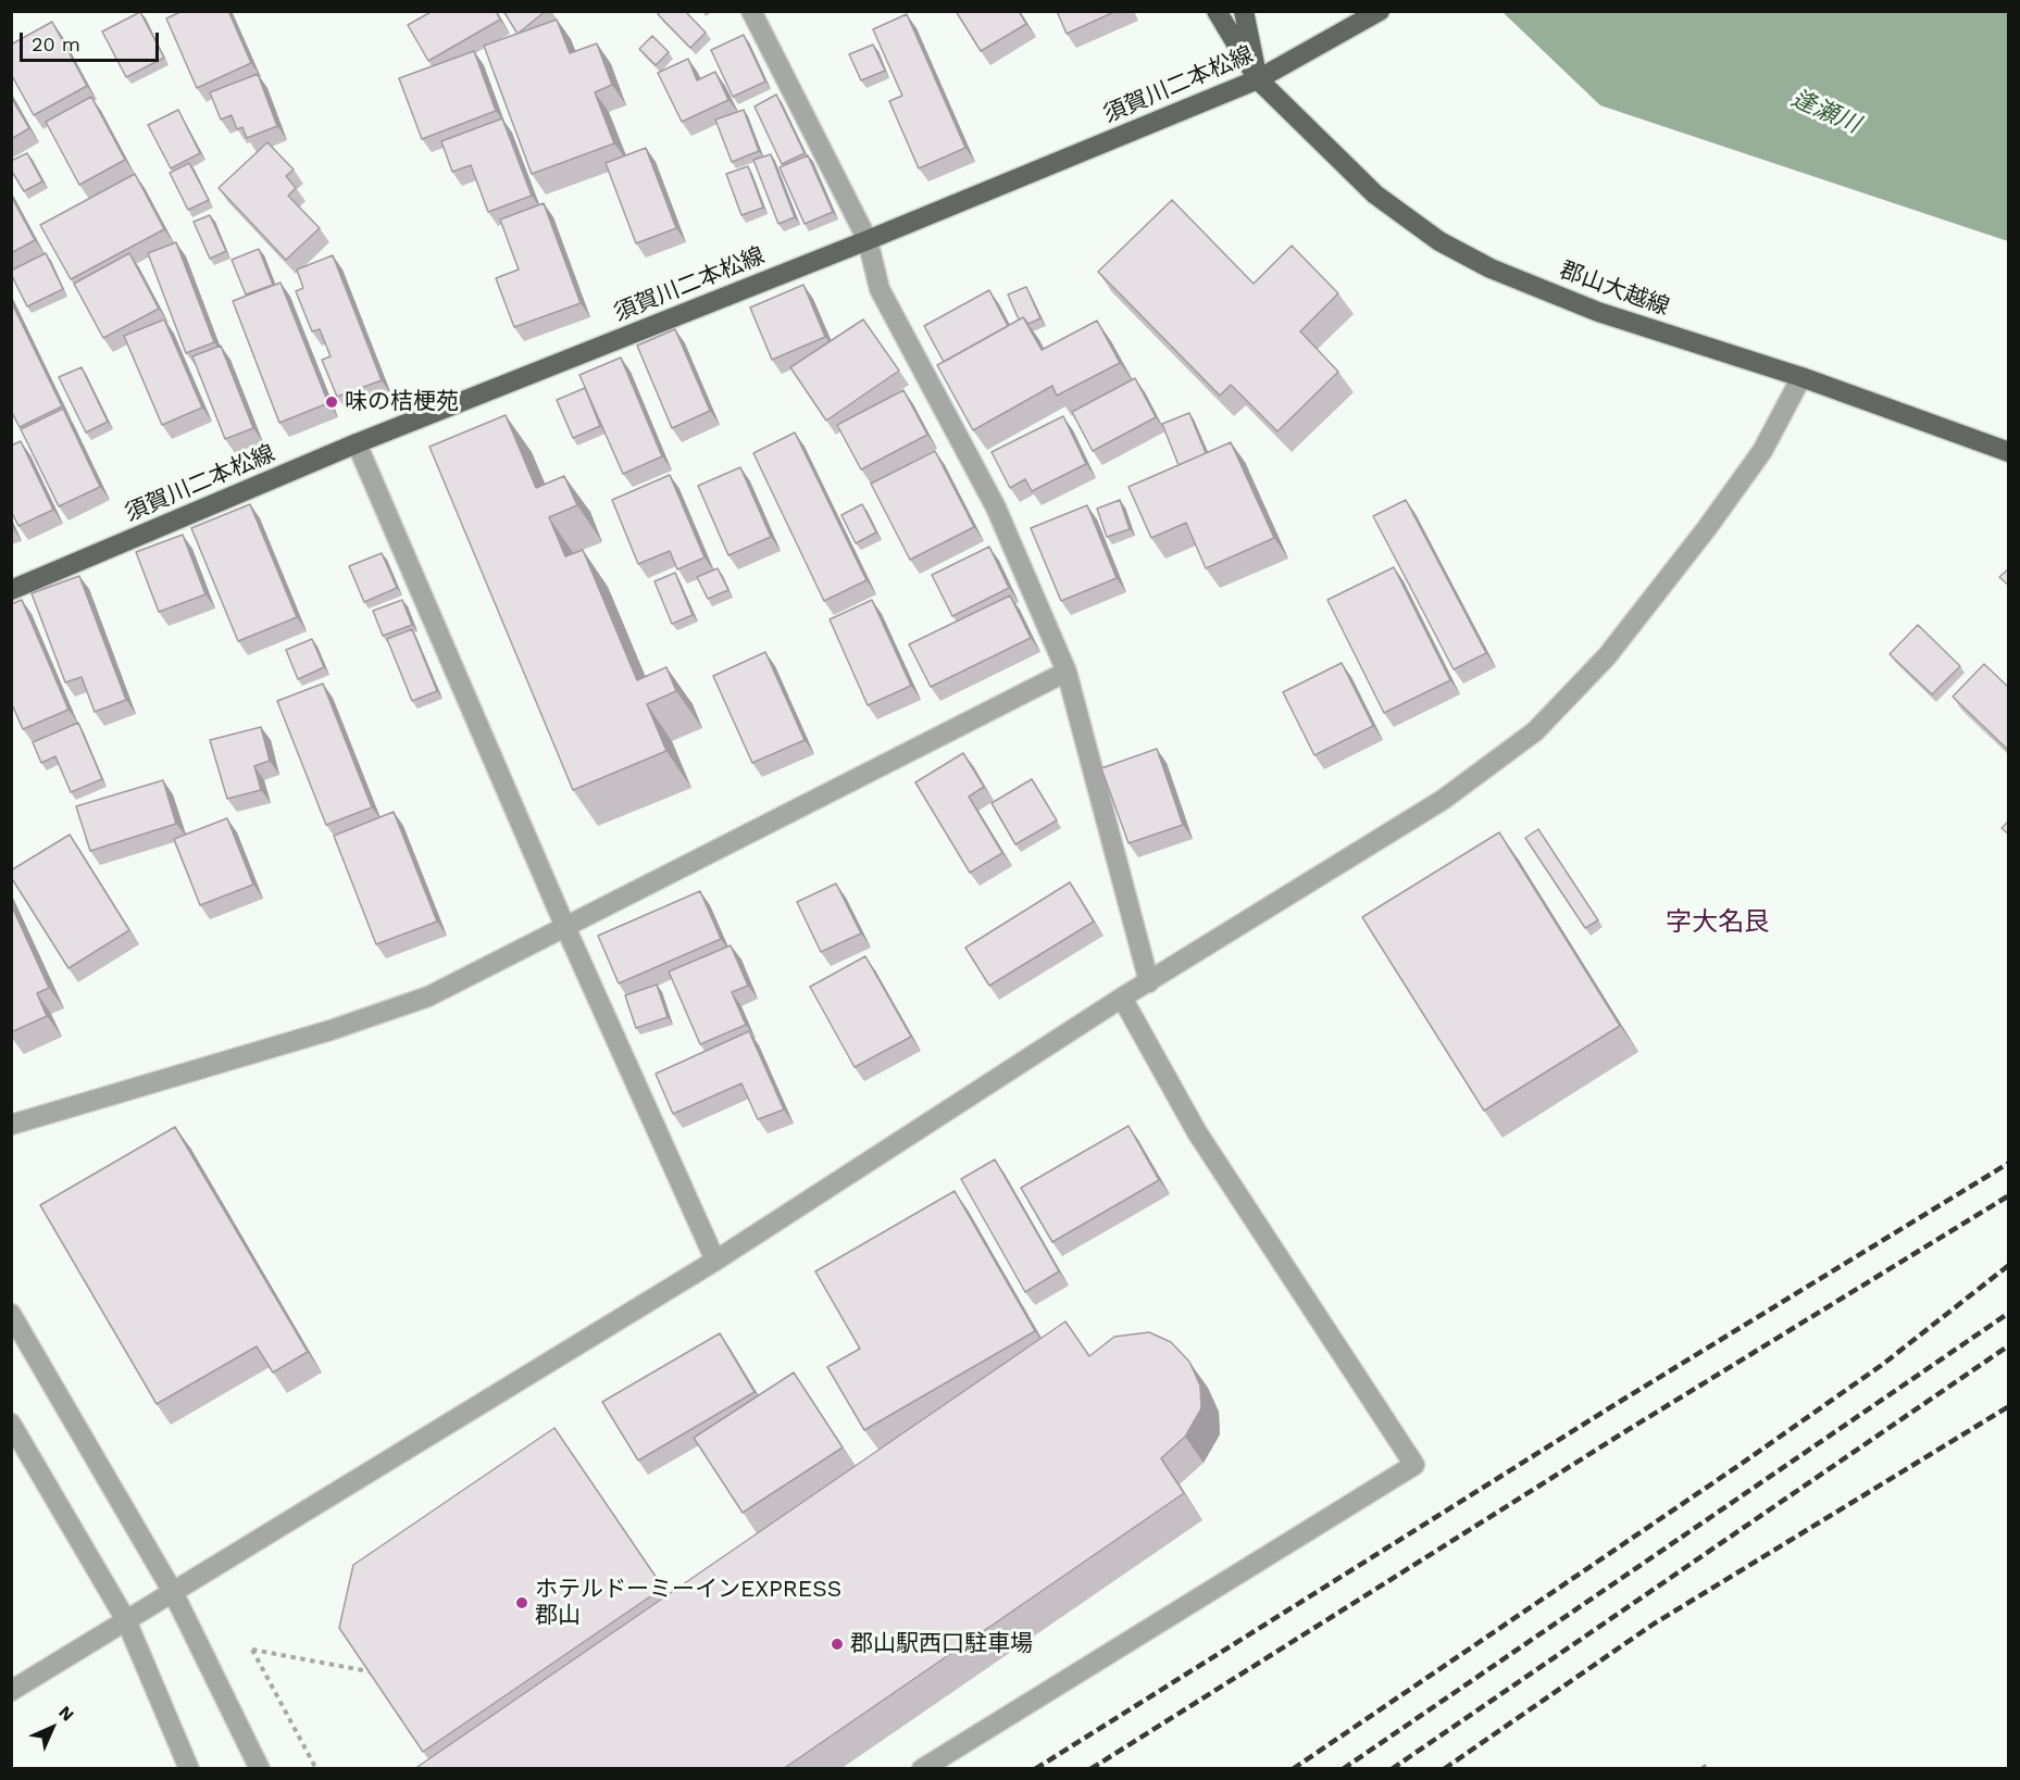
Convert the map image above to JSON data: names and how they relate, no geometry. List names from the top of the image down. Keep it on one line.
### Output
{"streets":{"main road":["須賀川二本松線","郡山大越線"]},"crossings":[["須賀川二本松線","郡山大越線"]],"districts":["字大名艮"],"water":["逢瀬川"],"places":["味の桔梗苑","ホテルドーミーインEXPRESS 郡山","郡山駅西口駐車場"],"scale_bar":"20 m","north":"top right"}
